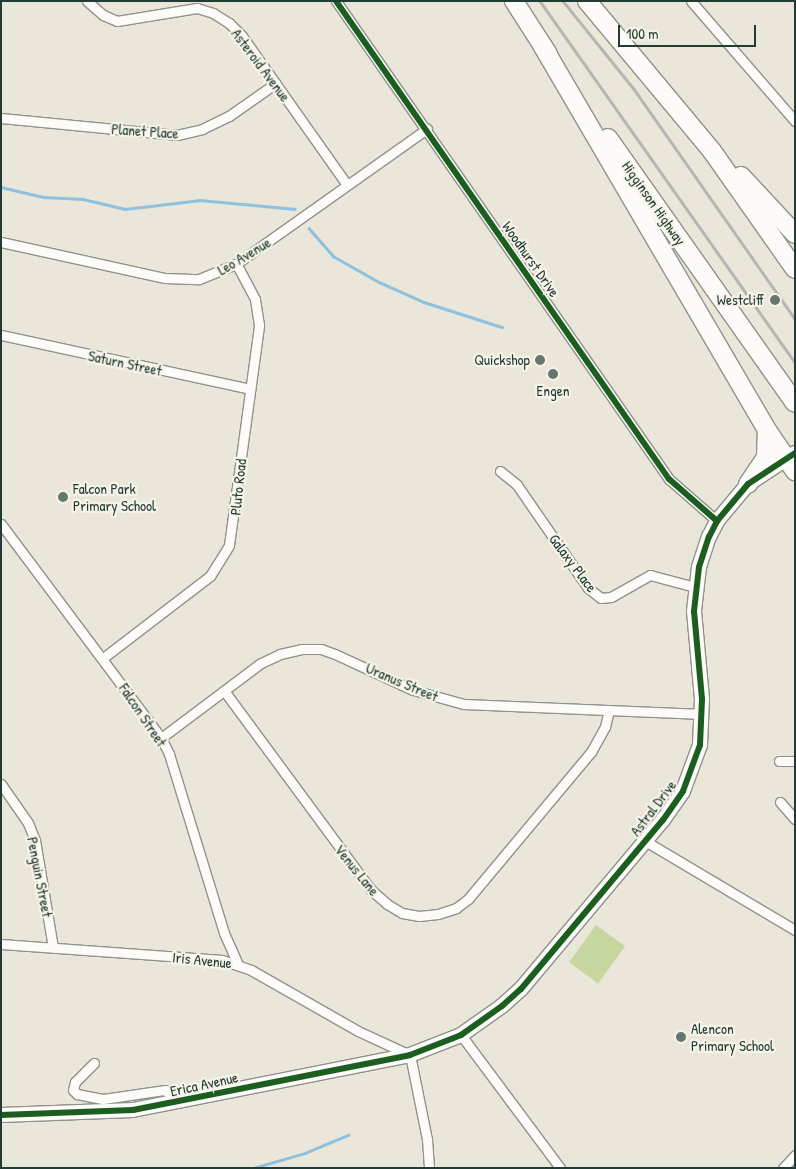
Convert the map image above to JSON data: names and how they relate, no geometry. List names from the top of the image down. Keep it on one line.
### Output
{"streets":{"highway":["Higginson Highway"],"street":["Asteroid Avenue","Planet Place","Leo Avenue","Woodhurst Drive","Saturn Street","Pluto Road","Galaxy Place","Uranus Street","Falcon Street","Astral Drive","Venus Lane","Penguin Street","Iris Avenue","Erica Avenue"]},"crossings":[["Asteroid Avenue","Planet Place"],["Asteroid Avenue","Leo Avenue"],["Leo Avenue","Woodhurst Drive"],["Leo Avenue","Pluto Road"],["Woodhurst Drive","Astral Drive"],["Saturn Street","Pluto Road"],["Pluto Road","Falcon Street"],["Galaxy Place","Astral Drive"],["Uranus Street","Falcon Street"],["Uranus Street","Astral Drive"],["Uranus Street","Venus Lane"],["Falcon Street","Iris Avenue"],["Astral Drive","Iris Avenue"],["Astral Drive","Erica Avenue"],["Penguin Street","Iris Avenue"],["Iris Avenue","Erica Avenue"]],"places":["Westcliff","Quickshop","Engen","Falcon Park Primary School","Alencon Primary School"],"scale_bar":"100 m"}
